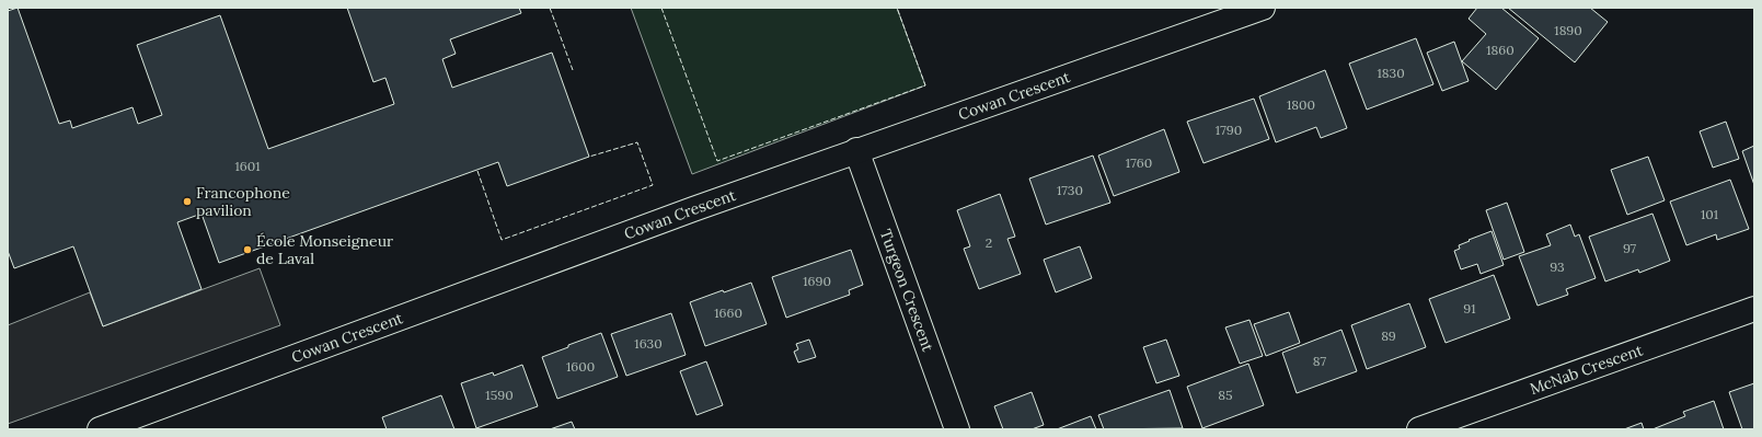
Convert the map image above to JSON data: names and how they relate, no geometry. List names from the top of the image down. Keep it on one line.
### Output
{"streets":{"street":["Cowan Crescent","Turgeon Crescent","McNab Crescent"]},"crossings":[["Cowan Crescent","Turgeon Crescent"]],"places":["Francophone pavilion","École Monseigneur de Laval"],"house_numbers":["1890","1860","1830","1800","1790","1760","1601","1730","101","2","97","93","1690","91","1660","89","1630","87","1600","1590","85"]}
